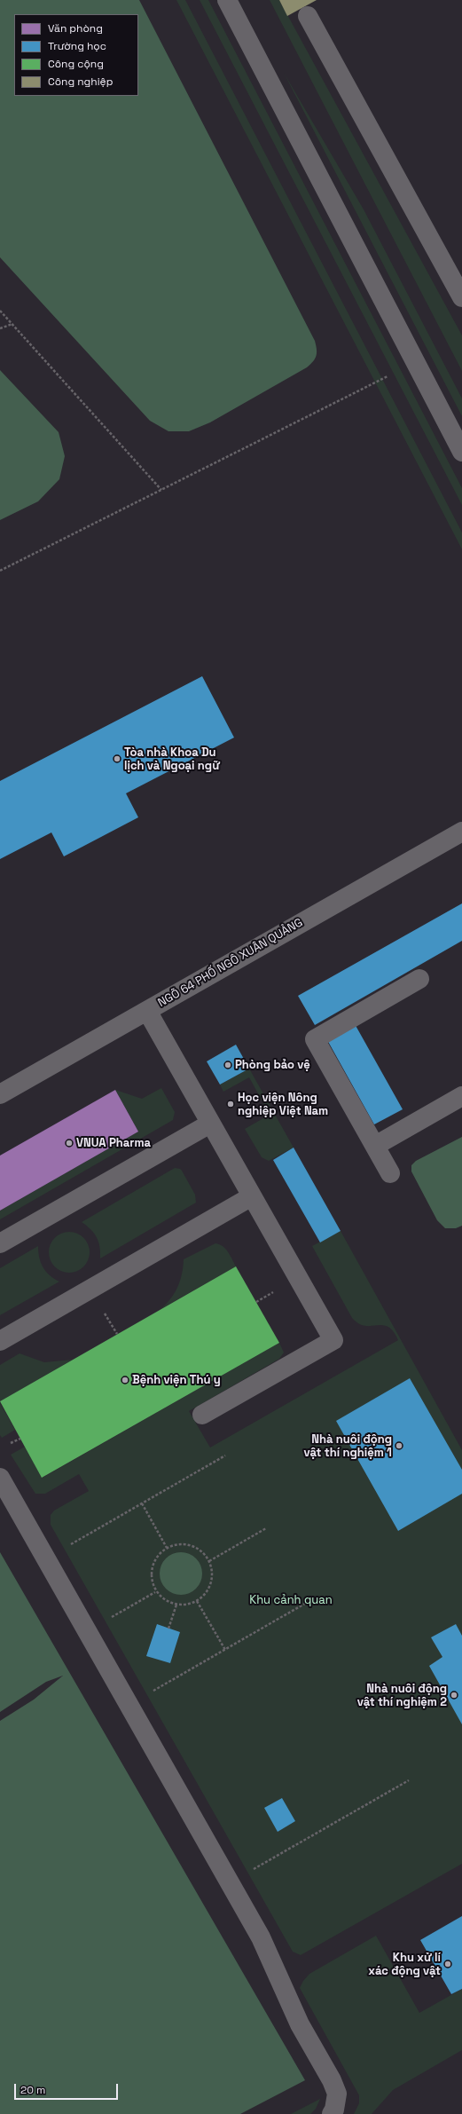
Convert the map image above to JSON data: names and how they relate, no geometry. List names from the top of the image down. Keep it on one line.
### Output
{"streets":{"street":["NGÕ 64 PHỐ NGÔ XUÂN QUẢNG"]},"parks":["Khu cảnh quan"],"places":["Tòa nhà Khoa Du lịch và Ngoại ngữ","Phòng bảo vệ","Học viện Nông nghiệp Việt Nam","VNUA Pharma","Bệnh viện Thú y","Nhà nuôi động vật thí nghiệm 1","Nhà nuôi động vật thí nghiệm 2","Khu xử lí xác động vật"],"legend":["Văn phòng","Trường học","Công cộng","Công nghiệp"],"scale_bar":"20 m"}
